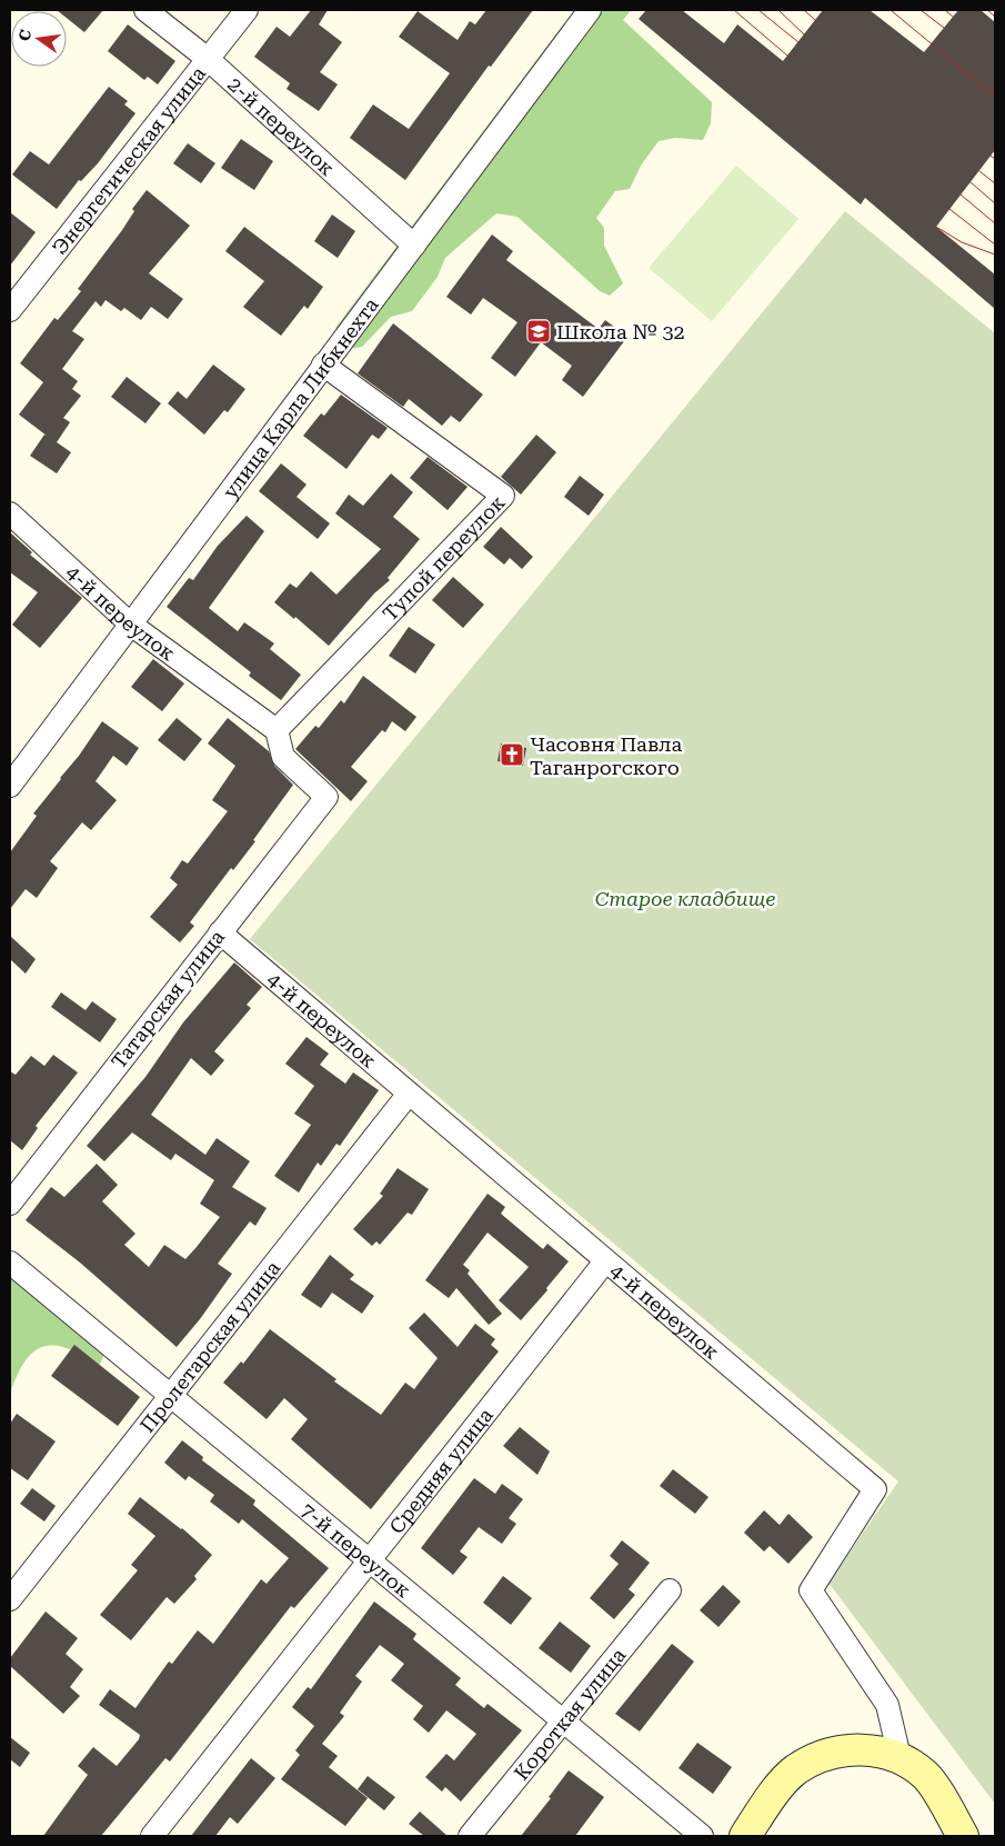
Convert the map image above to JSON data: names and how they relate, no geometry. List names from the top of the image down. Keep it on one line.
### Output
{"streets":{"street":["2-й переулок","Энергетическая улица","улица Карла Либкнехта","Тупой переулок","4-й переулок","Татарская улица","Пролетарская улица","Средняя улица","7-й переулок","Короткая улица"]},"crossings":[["2-й переулок","Энергетическая улица"],["2-й переулок","улица Карла Либкнехта"],["улица Карла Либкнехта","Тупой переулок"],["улица Карла Либкнехта","4-й переулок"],["Тупой переулок","4-й переулок"],["Тупой переулок","Татарская улица"],["4-й переулок","Татарская улица"],["4-й переулок","Пролетарская улица"],["4-й переулок","Средняя улица"],["Пролетарская улица","7-й переулок"],["Средняя улица","7-й переулок"],["7-й переулок","Короткая улица"]],"parks":["Старое кладбище"],"places":{"school or university":["Школа № 32"],"church":["Часовня Павла Таганрогского"]},"north":"left"}
